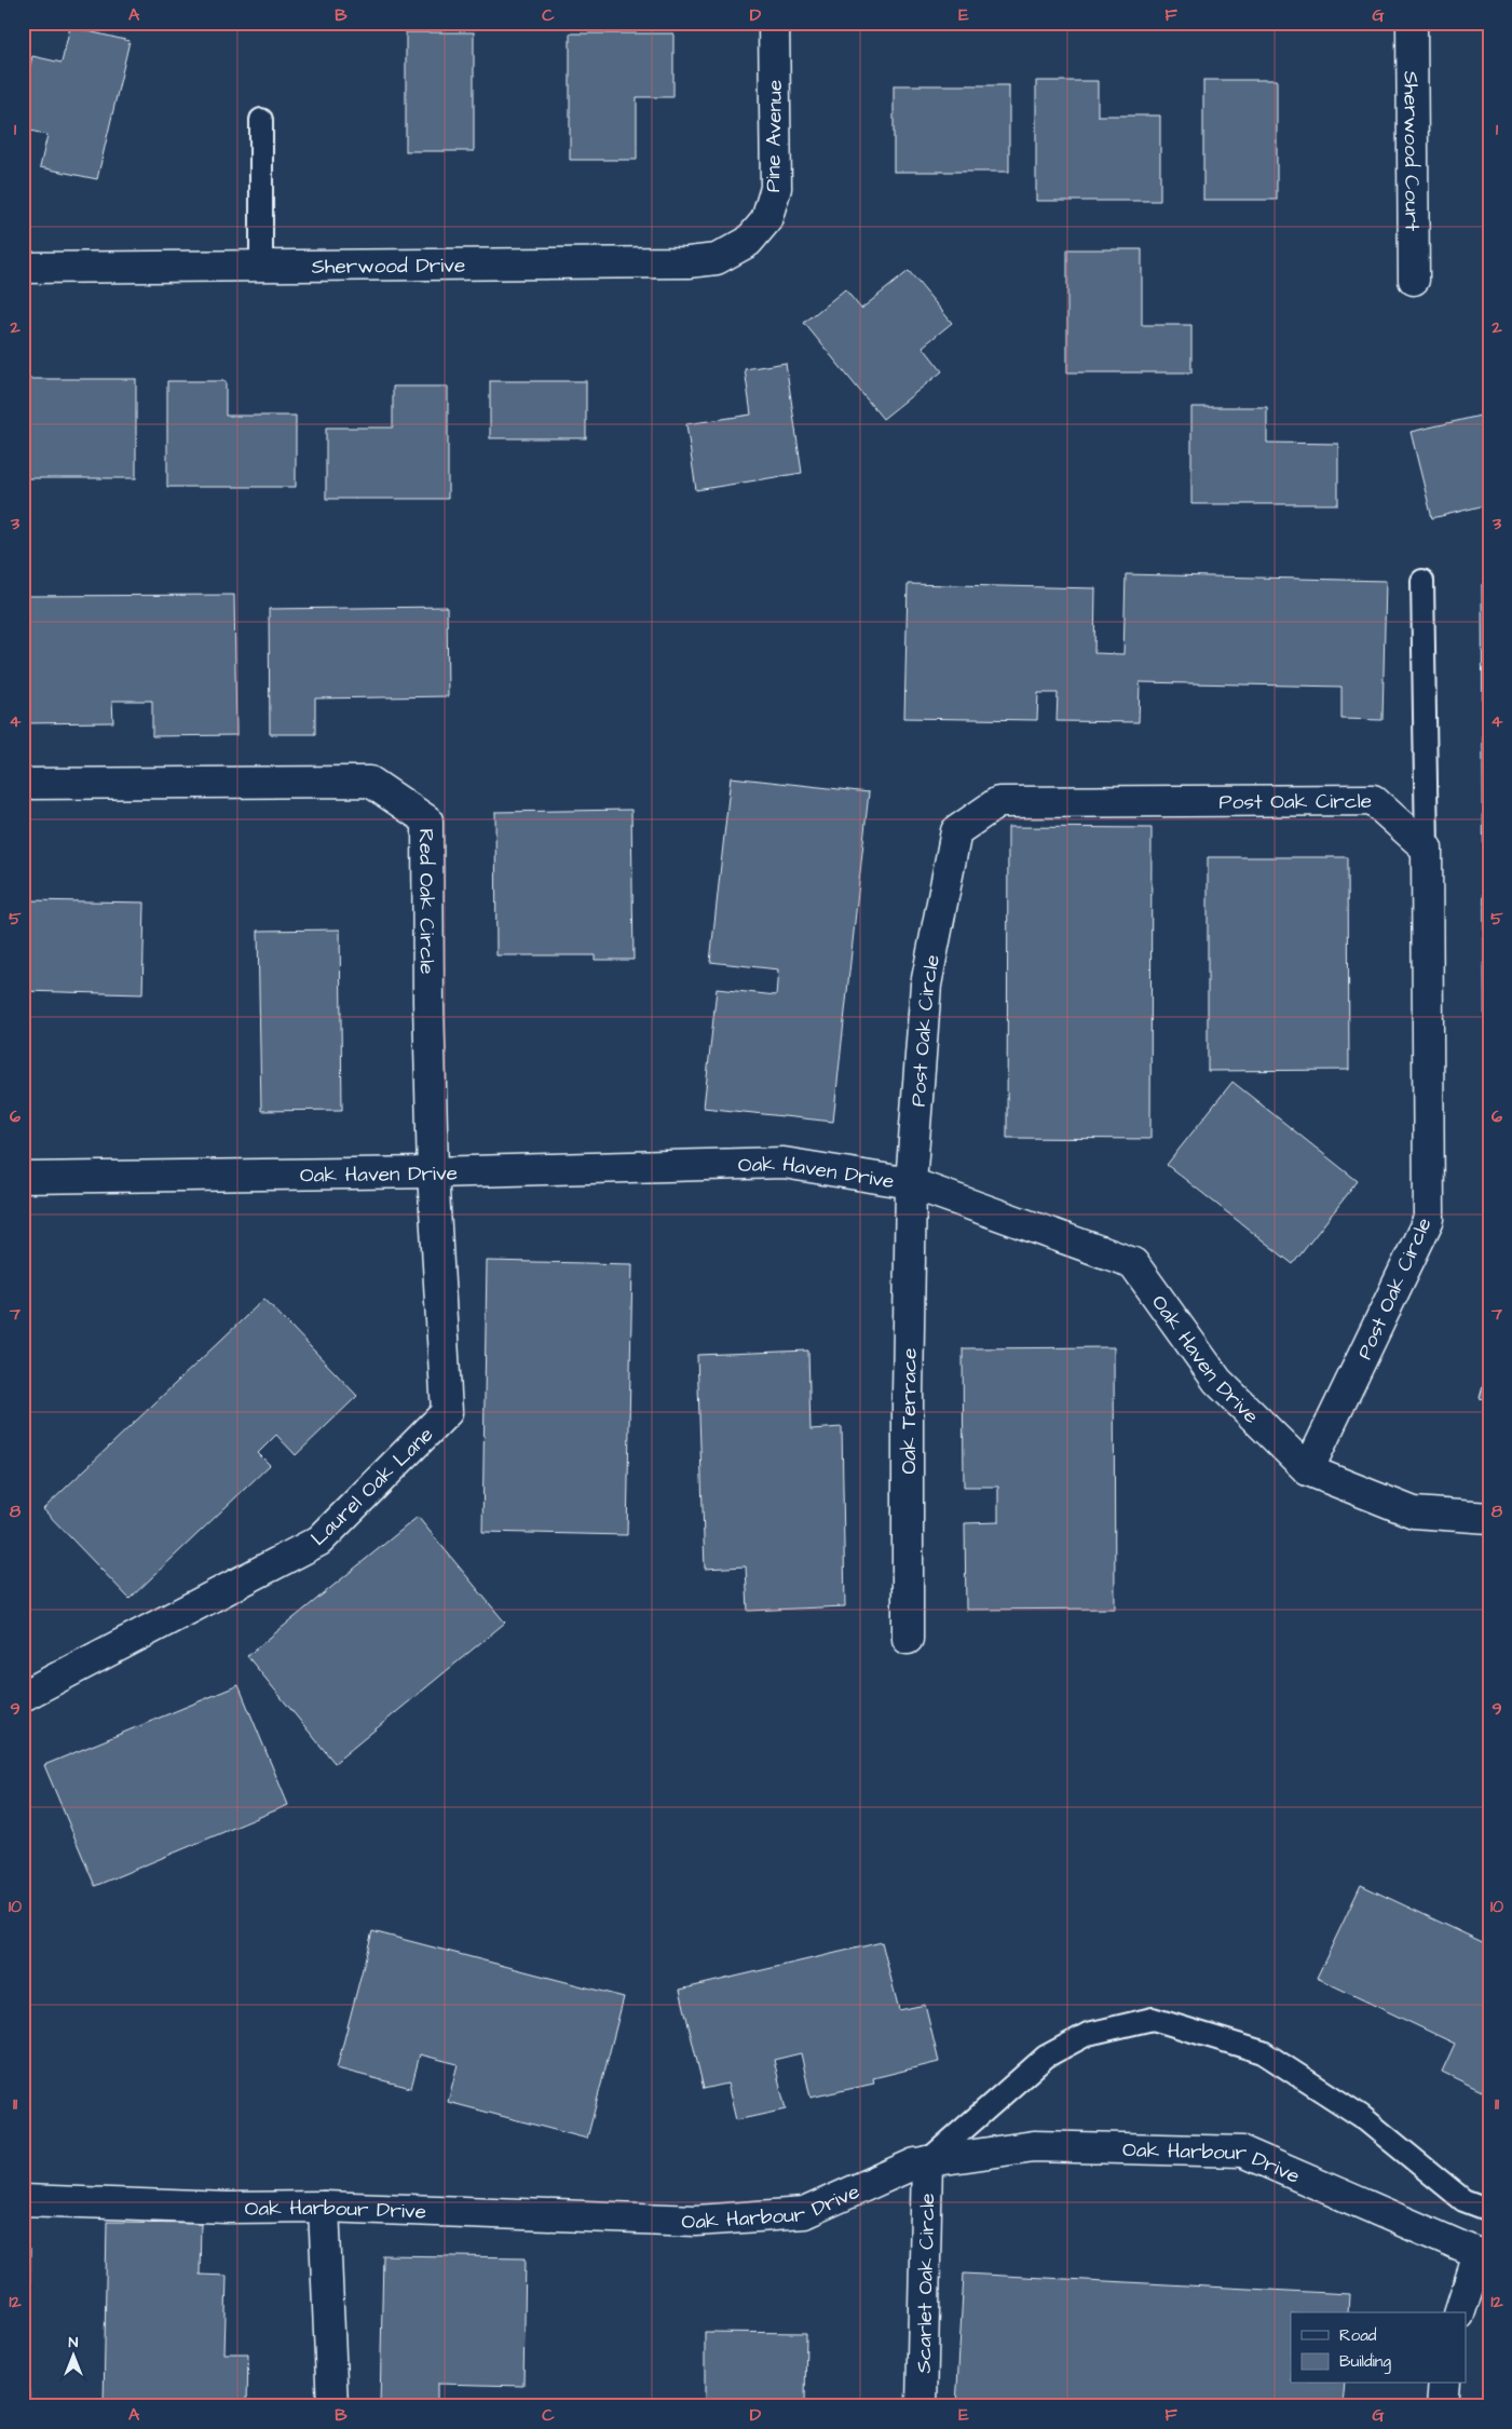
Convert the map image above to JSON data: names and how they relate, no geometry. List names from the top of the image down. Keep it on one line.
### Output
{"streets":{"street":["Pine Avenue","Sherwood Court","Sherwood Drive","Post Oak Circle","Red Oak Circle","Oak Haven Drive","Oak Terrace","Laurel Oak Lane","Oak Harbour Drive","Scarlet Oak Circle"]},"crossings":[["Pine Avenue","Sherwood Drive"],["Post Oak Circle","Oak Haven Drive"],["Post Oak Circle","Oak Terrace"],["Red Oak Circle","Oak Haven Drive"],["Red Oak Circle","Laurel Oak Lane"],["Oak Haven Drive","Oak Terrace"],["Oak Haven Drive","Laurel Oak Lane"],["Oak Harbour Drive","Scarlet Oak Circle"]],"legend":["Road","Building"],"north":"top","grid":{"columns":["A","B","C","D","E","F","G"],"rows":["1","2","3","4","5","6","7","8","9","10","11","12"]}}
